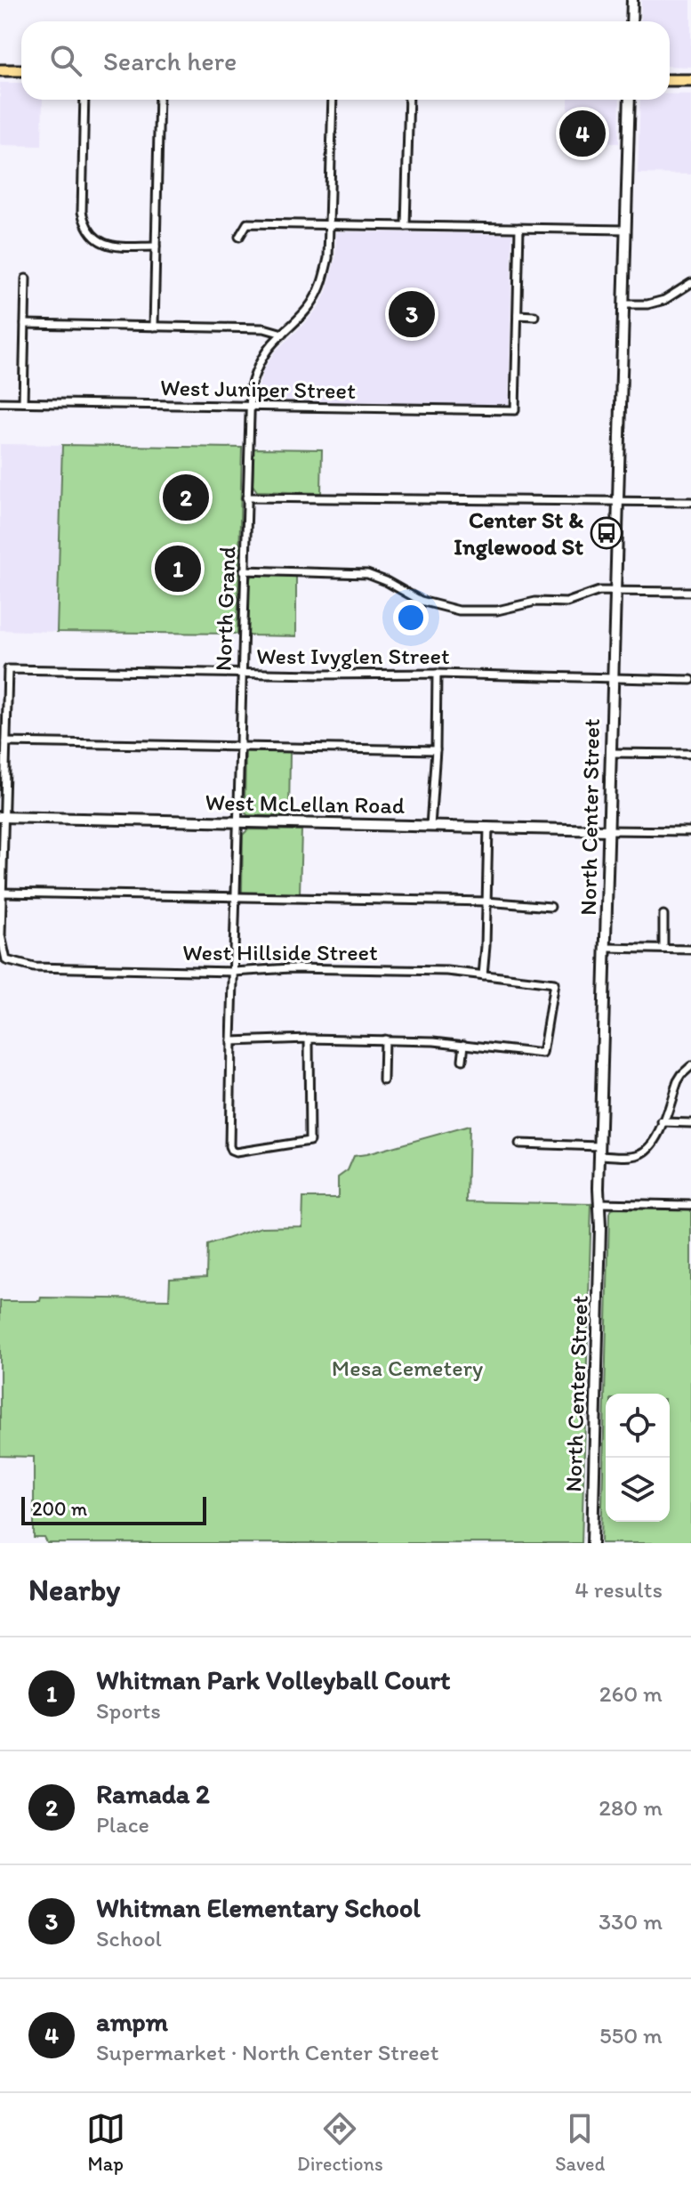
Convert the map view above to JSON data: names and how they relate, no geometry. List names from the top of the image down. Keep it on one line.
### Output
{"streets":{"street":["West Juniper Street","North Grand","West Ivyglen Street","West McLellan Road","North Center Street","West Hillside Street"]},"crossings":[["West Juniper Street","North Grand"],["North Grand","West Ivyglen Street"],["North Grand","West McLellan Road"],["North Grand","West Hillside Street"],["West Ivyglen Street","North Center Street"],["West McLellan Road","North Center Street"]],"parks":["Mesa Cemetery"],"places":{"bus stop":["Center St & Inglewood St"]},"scale_bar":"200 m","page":{"search":"Search here","pins":["4","3","2","1"],"scale":"200 m","heading":["Nearby","4 results"],"list":[{"mark":"1","name":"Whitman Park Volleyball Court","note":"Sports","value":"260 m"},{"mark":"2","name":"Ramada 2","note":"Place","value":"280 m"},{"mark":"3","name":"Whitman Elementary School","note":"School","value":"330 m"},{"mark":"4","name":"ampm","note":"Supermarket · North Center Street","value":"550 m"}],"nav":["Map","Directions","Saved"]}}
